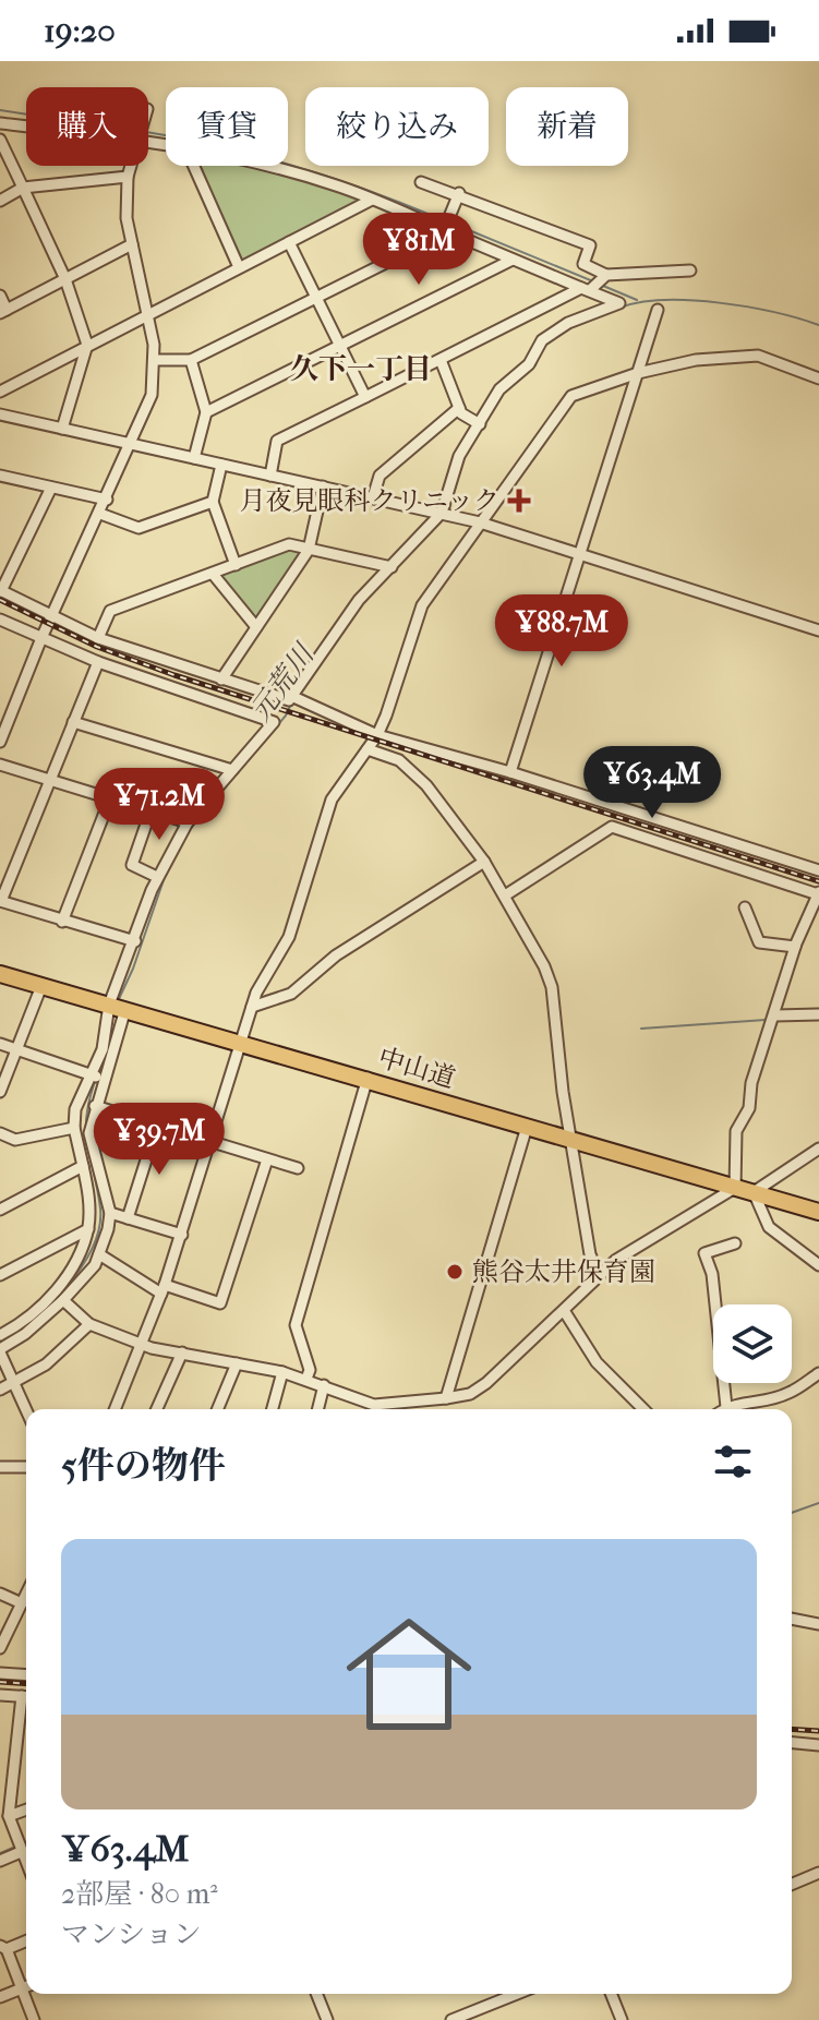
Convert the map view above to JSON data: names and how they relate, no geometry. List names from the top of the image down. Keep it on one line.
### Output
{"streets":{"highway":["中山道"]},"districts":["久下一丁目"],"water":["元荒川"],"places":{"health":["月夜見眼科クリニック"],"other":["熊谷太井保育園"]},"page":{"status":"19:20","chip":["購入","賃貸","絞り込み","新着"],"price":["¥81M","¥88.7M","¥63.4M","¥71.2M","¥39.7M"],"heading":"5件の物件","list":[{"name":"¥63.4M","note":"2部屋 · 80 m² · マンション"}]}}
